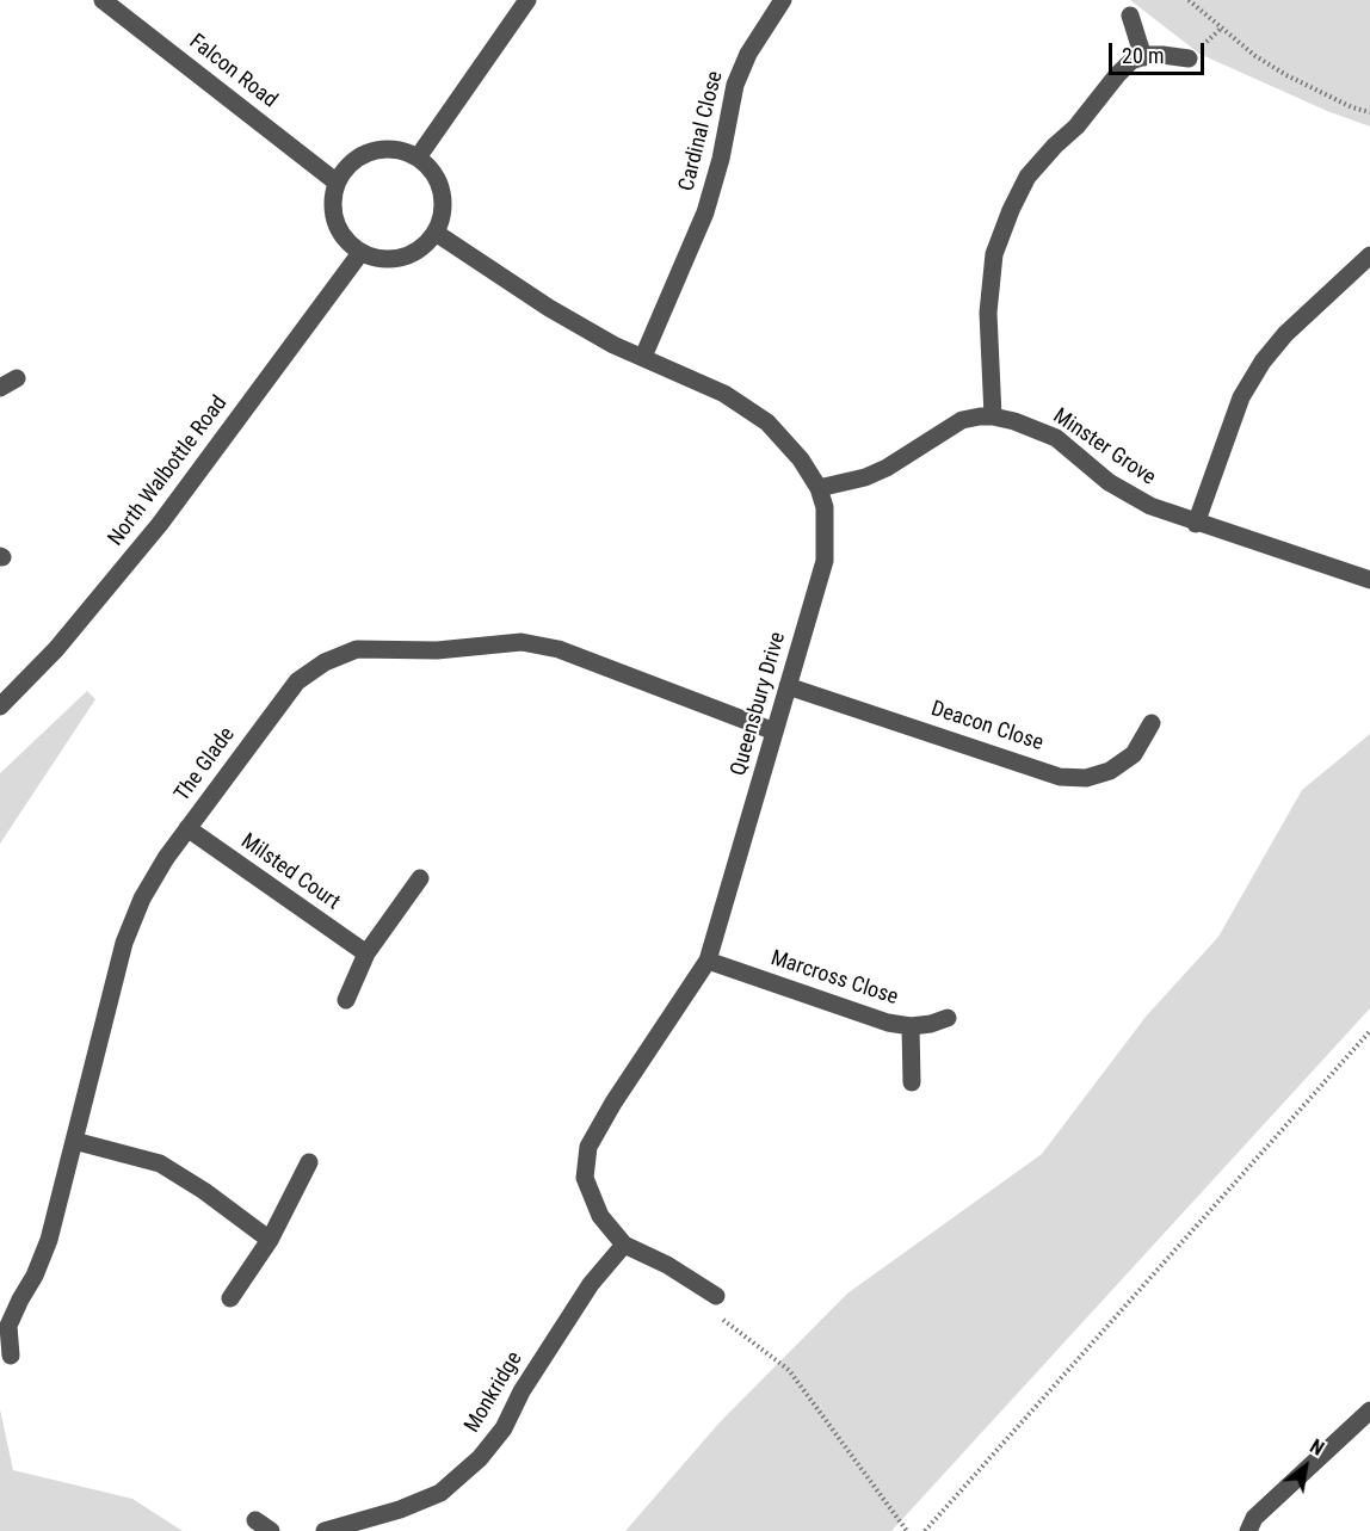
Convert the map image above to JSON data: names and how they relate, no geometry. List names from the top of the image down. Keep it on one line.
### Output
{"streets":{"street":["Falcon Road","Cardinal Close","Minster Grove","North Walbottle Road","Queensbury Drive","Deacon Close","The Glade","Milsted Court","Marcross Close","Monkridge"]},"crossings":[["Falcon Road","North Walbottle Road"],["Falcon Road","Queensbury Drive"],["Cardinal Close","Queensbury Drive"],["Minster Grove","Queensbury Drive"],["North Walbottle Road","Queensbury Drive"],["Queensbury Drive","Deacon Close"],["Queensbury Drive","The Glade"],["Queensbury Drive","Marcross Close"],["Queensbury Drive","Monkridge"],["The Glade","Milsted Court"]],"scale_bar":"20 m","north":"top right"}
